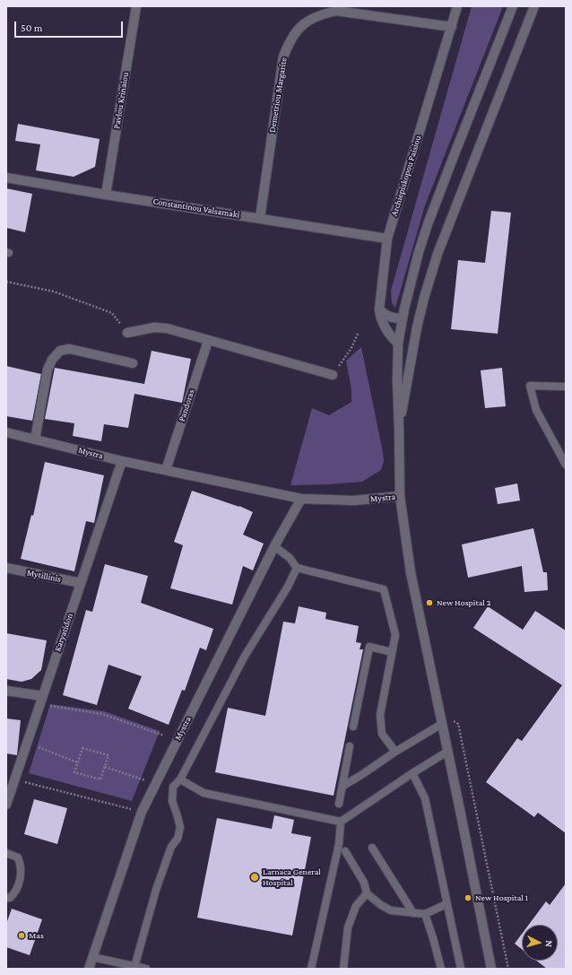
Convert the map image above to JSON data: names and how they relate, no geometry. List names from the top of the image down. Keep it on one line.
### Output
{"streets":{"street":["Demetriou Margarite","Pavlou Krinaiou","Archiepiskopou Paisiou","Constantinou Valsamaki","Pandoras","Mystra","Mytillinis","Karyatidon"]},"crossings":[["Demetriou Margarite","Archiepiskopou Paisiou"],["Demetriou Margarite","Constantinou Valsamaki"],["Pavlou Krinaiou","Constantinou Valsamaki"],["Archiepiskopou Paisiou","Constantinou Valsamaki"],["Pandoras","Mystra"],["Mystra","Karyatidon"],["Mytillinis","Karyatidon"]],"places":["New Hospital 2","Larnaca General Hospital","New Hospital 1","Mas"],"scale_bar":"50 m","north":"right"}
